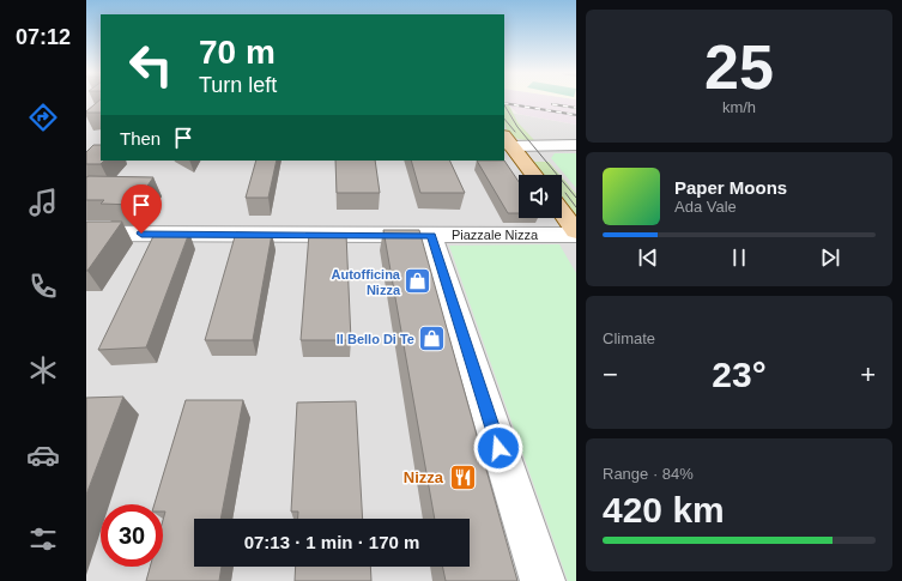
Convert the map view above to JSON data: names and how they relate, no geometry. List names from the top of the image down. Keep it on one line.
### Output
{"streets":{"street":["Piazzale Nizza"]},"places":{"shop":["Autofficina Nizza","Il Bello Di Te"],"restaurant":["Nizza"]},"page":{"tabs":"07:12","tile":[["25","km/h"],"Climate",["Range · 84%","420 km"]],"turn":["70 m","Turn left"],"then":"Then","song":["Paper Moons","Ada Vale"],"heat":["−","23°","+"],"limit":"30","trip":"07:13 · 1 min · 170 m"}}
